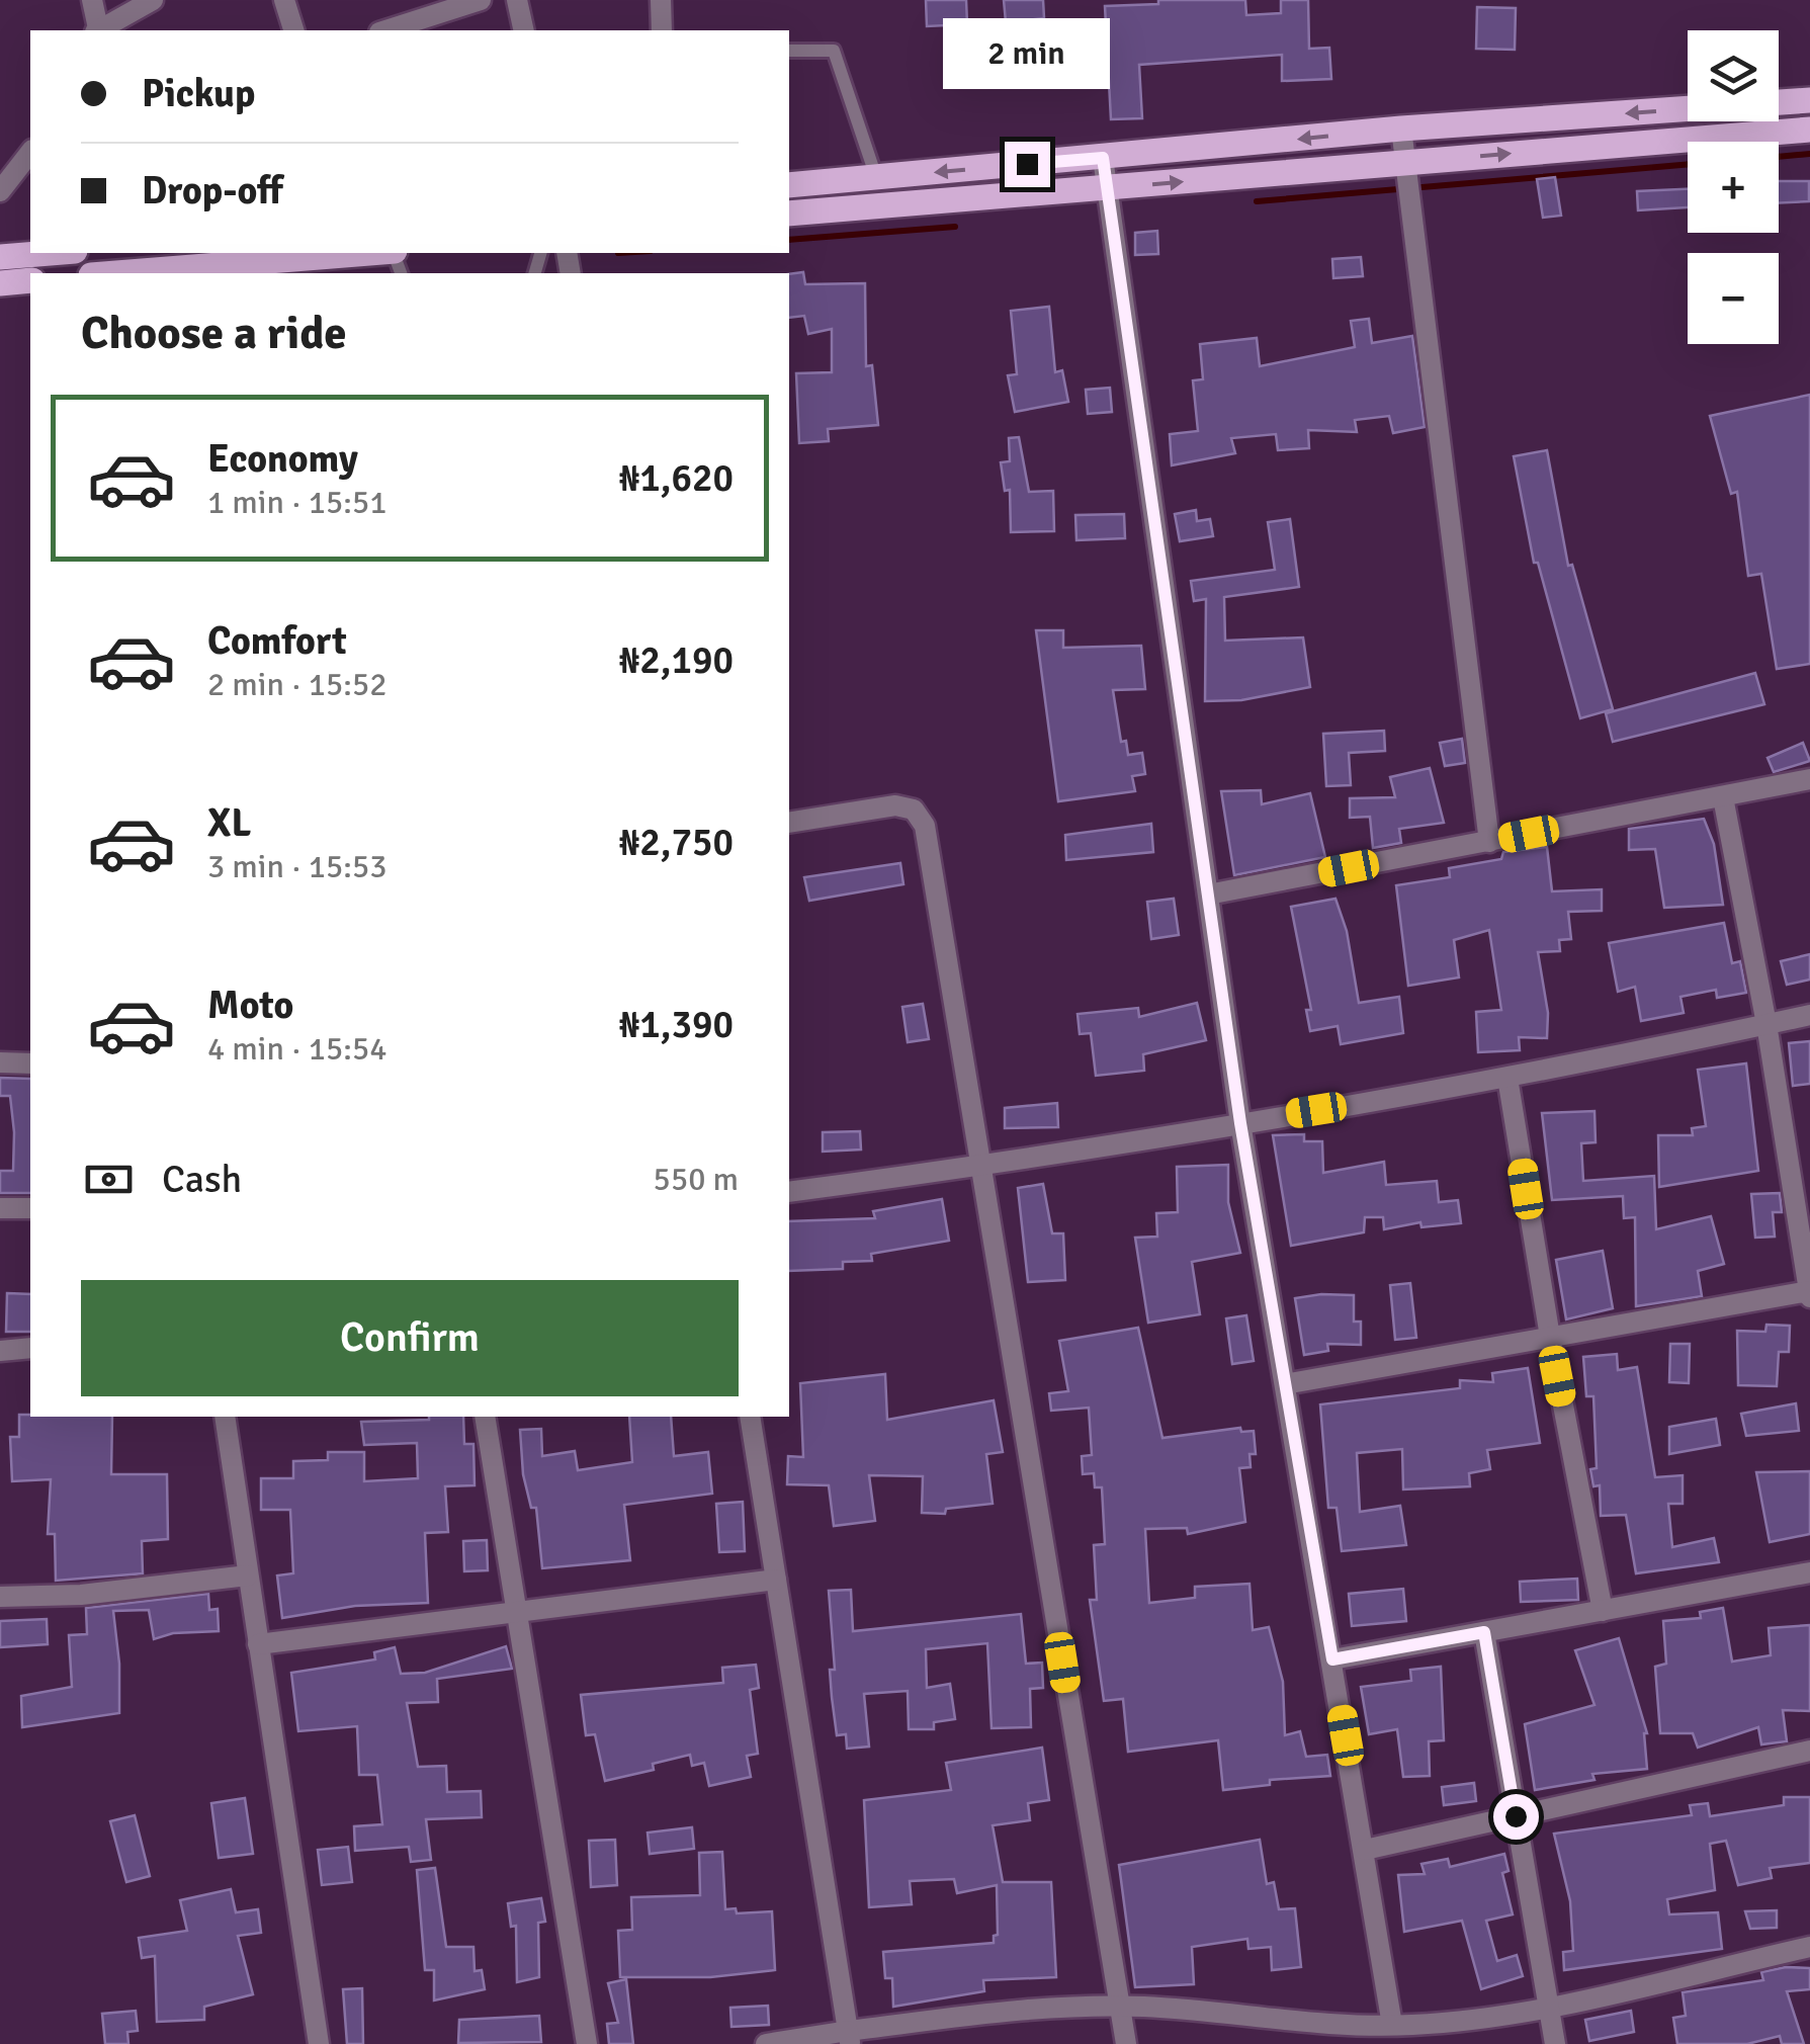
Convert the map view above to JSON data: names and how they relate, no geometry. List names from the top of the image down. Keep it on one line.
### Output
{"page":{"bubble":"2 min","map_buttons":["+","−"],"banner":["Pickup","Drop-off"],"heading":"Choose a ride","list":[{"name":"Economy","note":"1 min · 15:51","value":"₦1,620"},{"name":"Comfort","note":"2 min · 15:52","value":"₦2,190"},{"name":"XL","note":"3 min · 15:53","value":"₦2,750"},{"name":"Moto","note":"4 min · 15:54","value":"₦1,390"}],"pay":["Cash","550 m"],"buttons":"Confirm"}}
